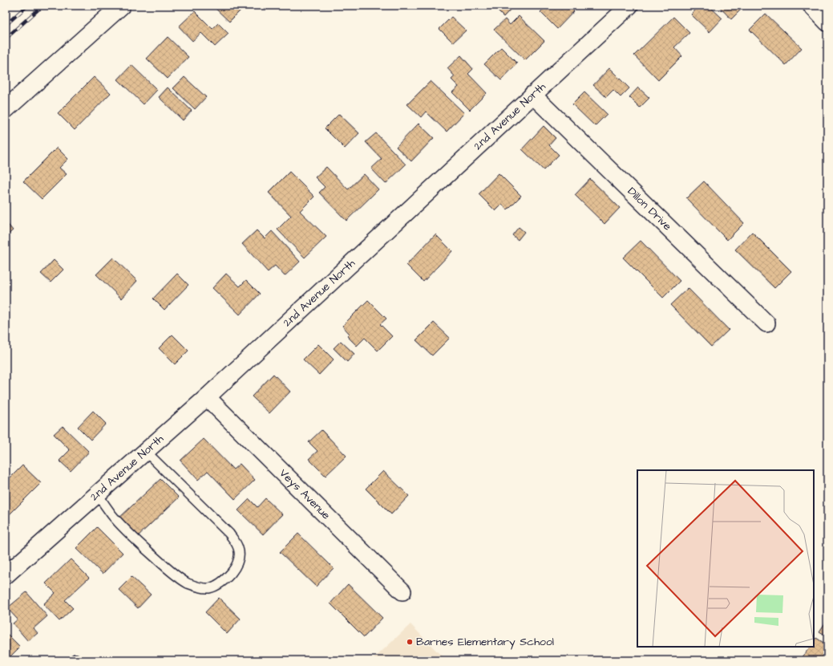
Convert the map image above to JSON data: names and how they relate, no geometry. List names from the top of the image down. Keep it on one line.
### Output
{"streets":{"street":["2nd Avenue North","Dillon Drive","Veys Avenue"]},"crossings":[["2nd Avenue North","Dillon Drive"],["2nd Avenue North","Veys Avenue"]],"places":["Barnes Elementary School"]}
